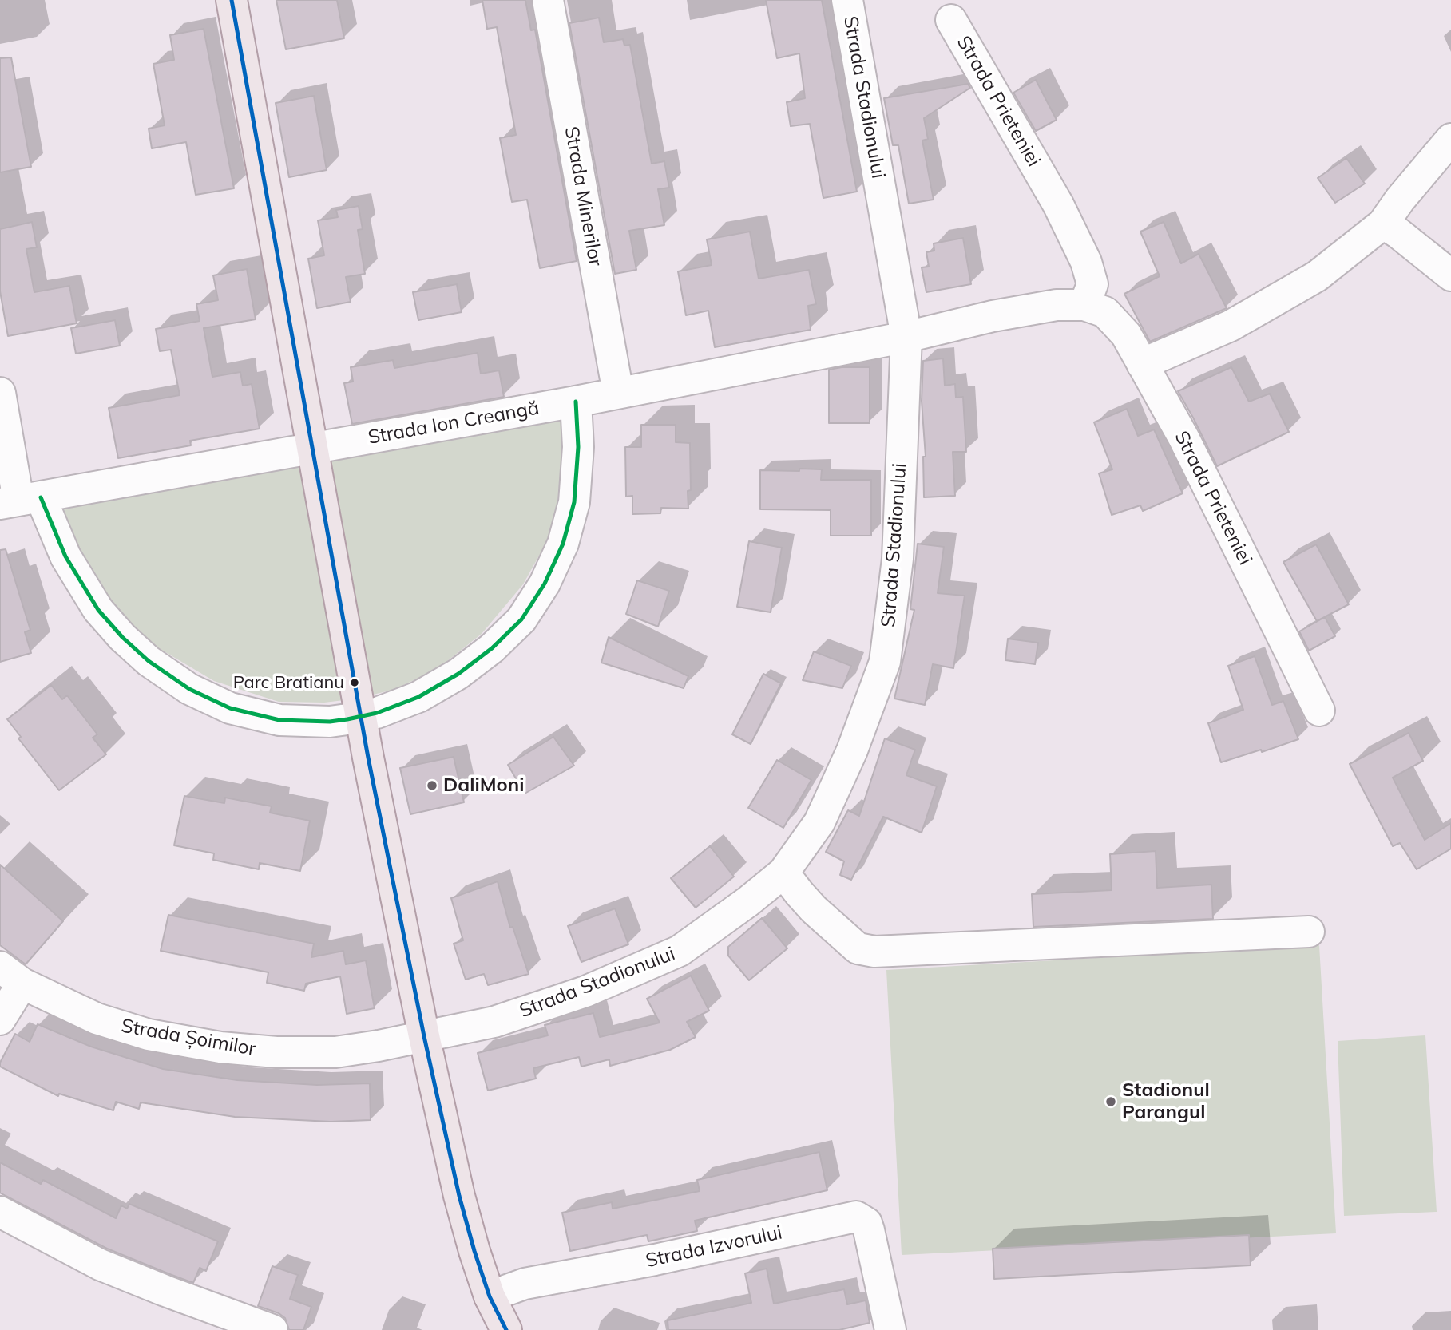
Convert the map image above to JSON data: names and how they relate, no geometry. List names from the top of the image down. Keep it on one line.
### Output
{"streets":{"street":["Strada Stadionului","Strada Prieteniei","Strada Minerilor","Strada Ion Creangă","Strada Șoimilor","Strada Izvorului"]},"crossings":[["Strada Stadionului","Strada Prieteniei"],["Strada Stadionului","Strada Ion Creangă"],["Strada Stadionului","Strada Șoimilor"],["Strada Prieteniei","Strada Ion Creangă"],["Strada Minerilor","Strada Ion Creangă"]],"places":["Parc Bratianu","DaliMoni","Stadionul Parangul"]}
